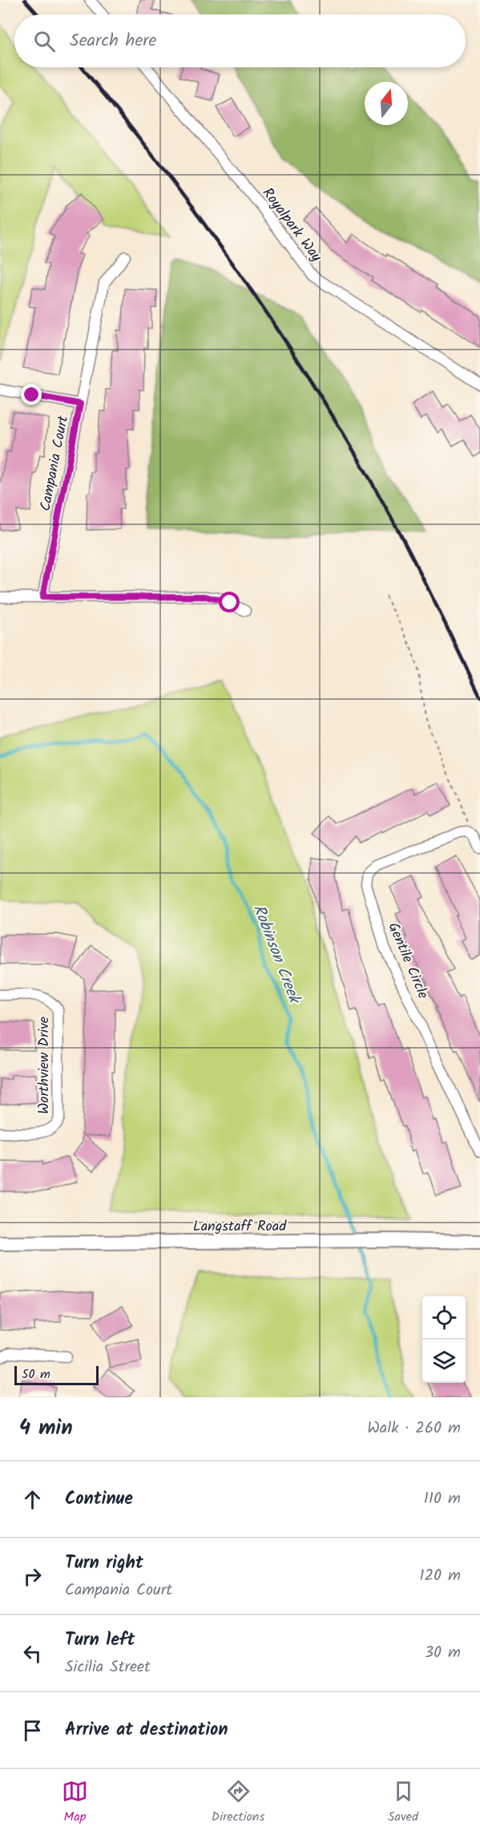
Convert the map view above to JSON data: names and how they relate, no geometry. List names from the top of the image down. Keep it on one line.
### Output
{"streets":{"street":["Royalpark Way","Campania Court","Gentile Circle","Worthview Drive","Langstaff Road"]},"water":["Robinson Creek"],"scale_bar":"50 m","north":"top","page":{"search":"Search here","scale":"50 m","heading":["4 min","Walk · 260 m"],"list":[["Continue","110 m"],["Turn right","Campania Court","120 m"],["Turn left","Sicilia Street","30 m"],"Arrive at destination"],"nav":["Map","Directions","Saved"]}}
